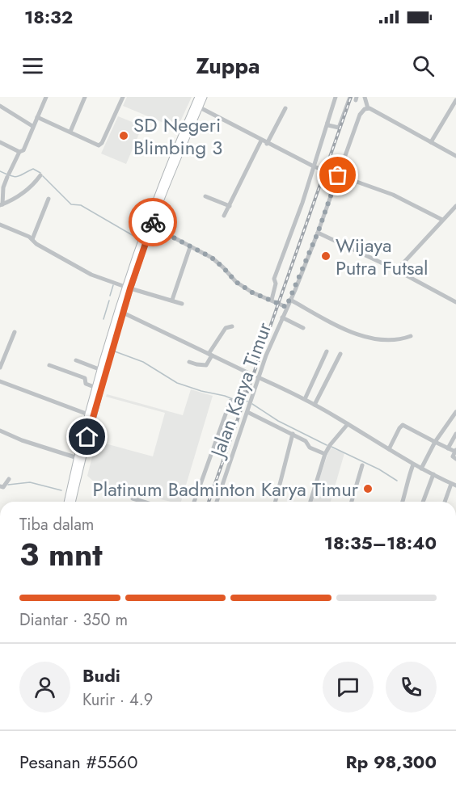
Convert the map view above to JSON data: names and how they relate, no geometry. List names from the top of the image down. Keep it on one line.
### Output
{"streets":{"street":["Jalan Karya Timur"]},"places":["SD Negeri Blimbing 3","Wijaya Putra Futsal","Platinum Badminton Karya Timur"],"page":{"status":"18:32","header":"Zuppa","heading":["3 mnt","Tiba dalam","18:35–18:40"],"panel":["Budi","Kurir · 4.9","Pesanan #5560","Rp 98,300"],"bar":"Diantar · 350 m"}}
